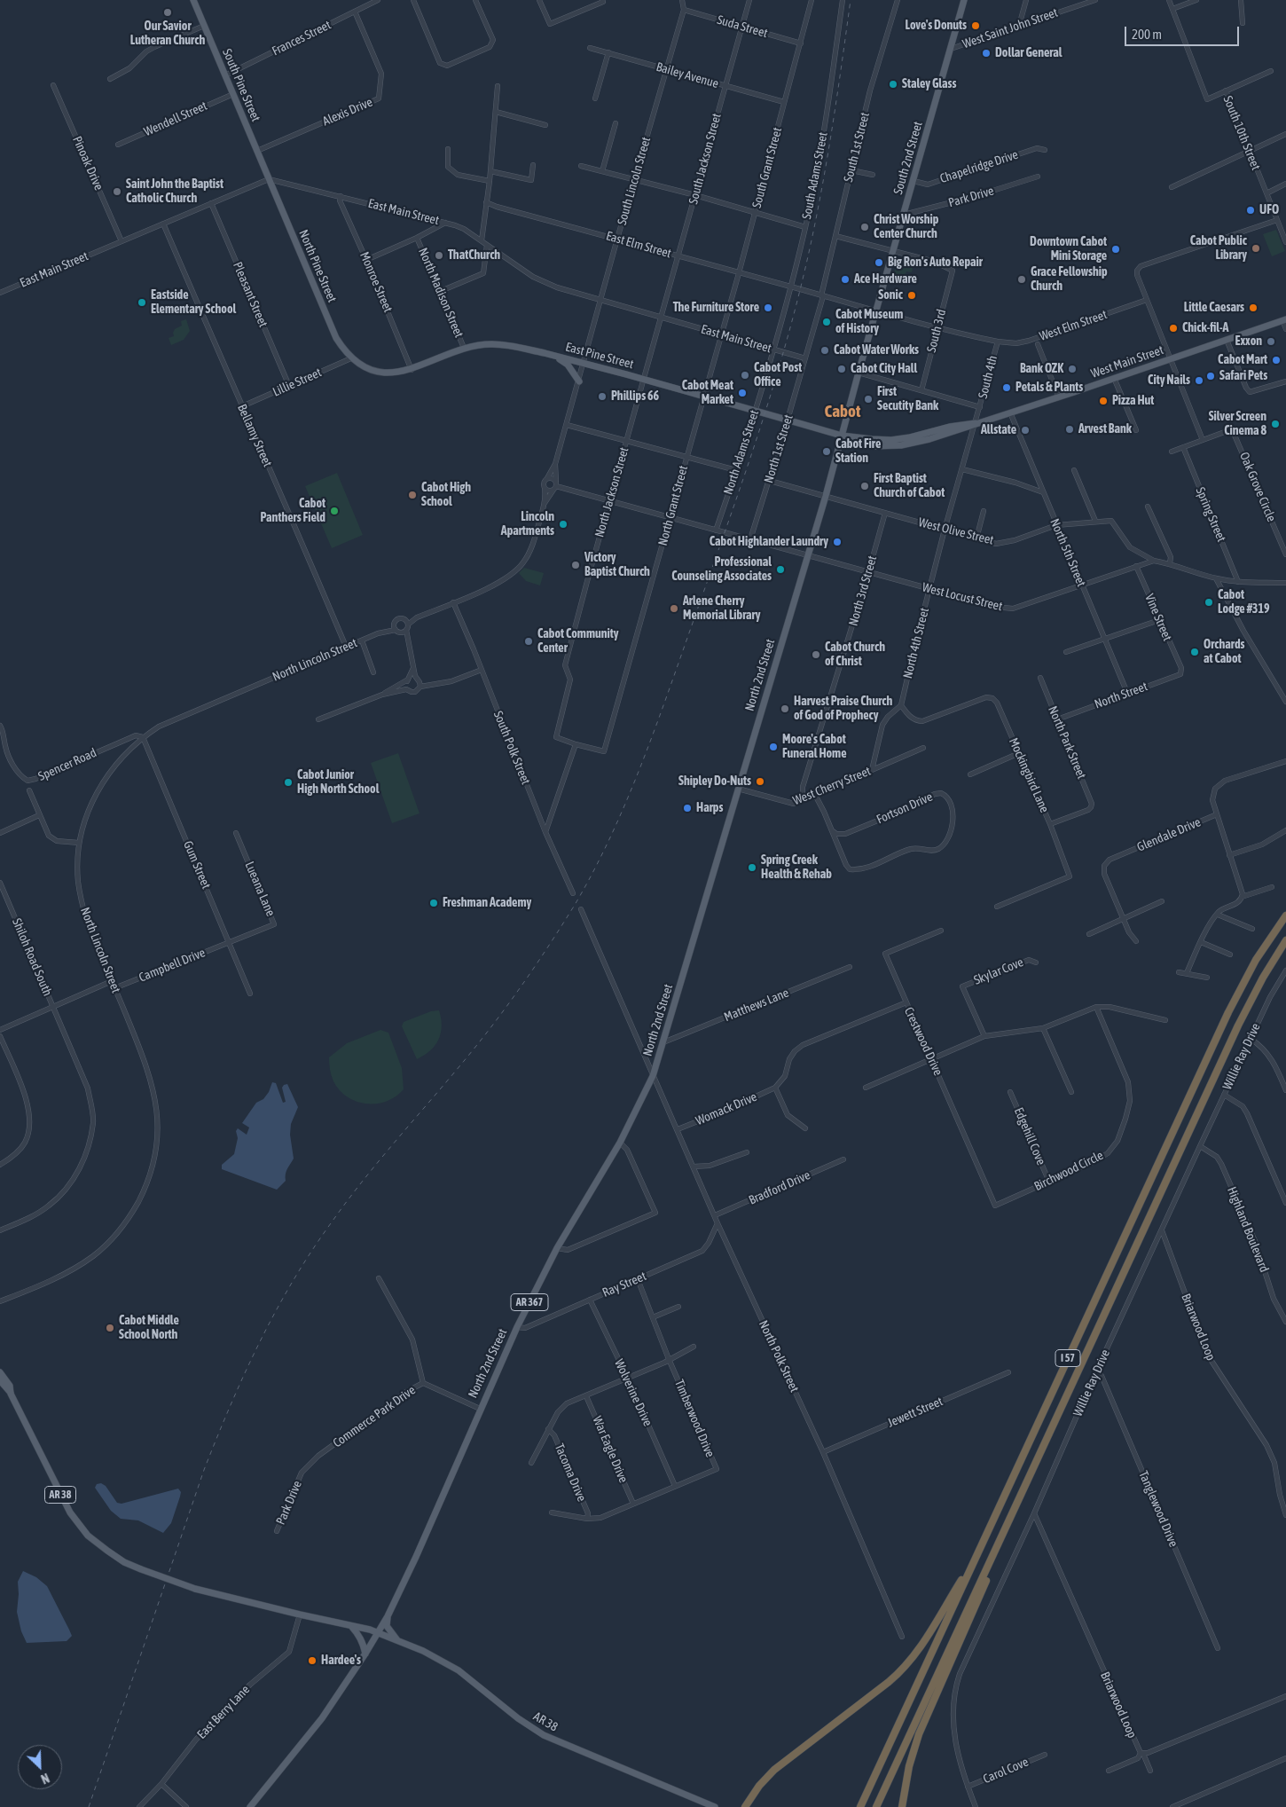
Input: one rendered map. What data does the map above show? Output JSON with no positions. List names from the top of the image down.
{
  "streets": {
    "highway": ["I 57"],
    "main road": [
      "South Pine Street",
      "South 2nd Street",
      "North Pine Street",
      "East Pine Street",
      "West Main Street",
      "North 2nd Street",
      "AR 367",
      "AR 38"
    ],
    "street": [
      "Suda Street",
      "West Saint John Street",
      "Frances Street",
      "Bailey Avenue",
      "Alexis Drive",
      "Wendell Street",
      "South 10th Street",
      "South 1st Street",
      "South Jackson Street",
      "Pinoak Drive",
      "Chapelridge Drive",
      "South Grant Street",
      "South Adams Street",
      "South Lincoln Street",
      "Park Drive",
      "East Main Street",
      "East Elm Street",
      "Monroe Street",
      "North Madison Street",
      "Pleasant Street",
      "West Elm Street",
      "South 3rd",
      "South 4th",
      "Lillie Street",
      "Bellamy Street",
      "North 1st Street",
      "North Adams Street",
      "Oak Grove Circle",
      "North Jackson Street",
      "North Grant Street",
      "Spring Street",
      "West Olive Street",
      "North 5th Street",
      "North 3rd Street",
      "West Locust Street",
      "Vine Street",
      "North 4th Street",
      "North Lincoln Street",
      "North Street",
      "North Park Street",
      "South Polk Street",
      "Spencer Road",
      "Mockingbird Lane",
      "West Cherry Street",
      "Fortson Drive",
      "Glendale Drive",
      "Gum Street",
      "Lueana Lane",
      "Shiloh Road South",
      "Campbell Drive",
      "Skylar Cove",
      "Matthews Lane",
      "Crestwood Drive",
      "Willie Ray Drive",
      "Womack Drive",
      "Edgehill Cove",
      "Birchwood Circle",
      "Bradford Drive",
      "Highland Boulevard",
      "Ray Street",
      "Briarwood Loop",
      "North Polk Street",
      "Wolverine Drive",
      "Jewett Street",
      "Commerce Park Drive",
      "Timberwood Drive",
      "War Eagle Drive",
      "Tacoma Drive",
      "Tanglewood Drive",
      "East Berry Lane",
      "Carol Cove"
    ]
  },
  "crossings": [
    ["Suda Street", "South Jackson Street"],
    ["Suda Street", "South Grant Street"],
    ["Suda Street", "South Lincoln Street"],
    ["West Saint John Street", "South 2nd Street"],
    ["Frances Street", "South Pine Street"],
    ["Frances Street", "Alexis Drive"],
    ["Bailey Avenue", "South Jackson Street"],
    ["Bailey Avenue", "South Grant Street"],
    ["Bailey Avenue", "South Lincoln Street"],
    ["South Pine Street", "Alexis Drive"],
    ["South Pine Street", "Wendell Street"],
    ["South Pine Street", "East Main Street"],
    ["South Pine Street", "North Pine Street"],
    ["South 1st Street", "East Main Street"],
    ["South 1st Street", "West Elm Street"],
    ["South 1st Street", "North 1st Street"],
    ["South 2nd Street", "Chapelridge Drive"],
    ["South 2nd Street", "Park Drive"],
    ["South 2nd Street", "West Elm Street"],
    ["South 2nd Street", "South 3rd"],
    ["South 2nd Street", "North 2nd Street"],
    ["South Jackson Street", "East Main Street"],
    ["South Jackson Street", "East Elm Street"],
    ["South Jackson Street", "North Jackson Street"],
    ["Pinoak Drive", "East Main Street"],
    ["South Grant Street", "East Main Street"],
    ["South Grant Street", "East Elm Street"],
    ["South Grant Street", "North Grant Street"],
    ["South Adams Street", "East Main Street"],
    ["South Adams Street", "East Elm Street"],
    ["South Adams Street", "West Elm Street"],
    ["South Adams Street", "North Adams Street"],
    ["South Lincoln Street", "East Main Street"],
    ["South Lincoln Street", "East Elm Street"],
    ["South Lincoln Street", "East Pine Street"],
    ["Park Drive", "Commerce Park Drive"],
    ["East Main Street", "North Pine Street"],
    ["East Main Street", "Monroe Street"],
    ["East Main Street", "Pleasant Street"],
    ["East Main Street", "Bellamy Street"],
    ["East Main Street", "North 1st Street"],
    ["East Main Street", "North Adams Street"],
    ["East Main Street", "North Jackson Street"],
    ["East Main Street", "North Grant Street"],
    ["East Elm Street", "West Elm Street"],
    ["North Pine Street", "East Pine Street"],
    ["North Pine Street", "Lillie Street"],
    ["Monroe Street", "East Pine Street"],
    ["North Madison Street", "East Pine Street"],
    ["Pleasant Street", "Lillie Street"],
    ["West Elm Street", "South 3rd"],
    ["West Elm Street", "South 4th"],
    ["East Pine Street", "West Main Street"],
    ["East Pine Street", "Lillie Street"],
    ["East Pine Street", "North 1st Street"],
    ["East Pine Street", "North Adams Street"],
    ["East Pine Street", "North Jackson Street"],
    ["East Pine Street", "North Grant Street"],
    ["East Pine Street", "North 2nd Street"],
    ["West Main Street", "North 5th Street"],
    ["West Main Street", "North 4th Street"],
    ["West Main Street", "North 2nd Street"],
    ["South 4th", "North 4th Street"],
    ["Lillie Street", "Bellamy Street"],
    ["Bellamy Street", "North Lincoln Street"],
    ["North 1st Street", "West Olive Street"],
    ["North 1st Street", "West Locust Street"],
    ["North Adams Street", "West Locust Street"],
    ["Oak Grove Circle", "Spring Street"],
    ["North Jackson Street", "North Grant Street"],
    ["North Jackson Street", "West Locust Street"],
    ["North Grant Street", "West Locust Street"],
    ["Spring Street", "West Locust Street"],
    ["West Olive Street", "North 5th Street"],
    ["West Olive Street", "North 3rd Street"],
    ["West Olive Street", "West Locust Street"],
    ["West Olive Street", "North 4th Street"],
    ["West Olive Street", "North 2nd Street"],
    ["North 5th Street", "West Locust Street"],
    ["North 5th Street", "North Street"],
    ["North 3rd Street", "West Locust Street"],
    ["North 3rd Street", "West Cherry Street"],
    ["West Locust Street", "Vine Street"],
    ["West Locust Street", "North 4th Street"],
    ["West Locust Street", "North 2nd Street"],
    ["Vine Street", "North Street"],
    ["North 4th Street", "Mockingbird Lane"],
    ["North Lincoln Street", "Spencer Road"],
    ["North Lincoln Street", "Gum Street"],
    ["North Lincoln Street", "Campbell Drive"],
    ["North 2nd Street", "West Cherry Street"],
    ["North 2nd Street", "Matthews Lane"],
    ["North 2nd Street", "Ray Street"],
    ["North 2nd Street", "AR 367"],
    ["North 2nd Street", "North Polk Street"],
    ["North 2nd Street", "Commerce Park Drive"],
    ["North 2nd Street", "AR 38"],
    ["North Street", "North Park Street"],
    ["North Park Street", "Mockingbird Lane"],
    ["Spencer Road", "Gum Street"],
    ["West Cherry Street", "Fortson Drive"],
    ["Gum Street", "Lueana Lane"],
    ["Gum Street", "Campbell Drive"],
    ["Lueana Lane", "Campbell Drive"],
    ["Crestwood Drive", "Womack Drive"],
    ["Crestwood Drive", "Birchwood Circle"],
    ["Willie Ray Drive", "Highland Boulevard"],
    ["Willie Ray Drive", "Briarwood Loop"],
    ["Willie Ray Drive", "Tanglewood Drive"],
    ["Willie Ray Drive", "Carol Cove"],
    ["Womack Drive", "North Polk Street"],
    ["Edgehill Cove", "Birchwood Circle"],
    ["Bradford Drive", "North Polk Street"],
    ["Ray Street", "North Polk Street"],
    ["Ray Street", "Wolverine Drive"],
    ["Ray Street", "Timberwood Drive"],
    ["AR 367", "AR 38"],
    ["North Polk Street", "Jewett Street"],
    ["Wolverine Drive", "Timberwood Drive"],
    ["Timberwood Drive", "War Eagle Drive"],
    ["Timberwood Drive", "Tacoma Drive"],
    ["AR 38", "East Berry Lane"]
  ],
  "districts": ["Cabot"],
  "places": [
    "Our Savior Lutheran Church",
    "Love's Donuts",
    "Dollar General",
    "Staley Glass",
    "Saint John the Baptist Catholic Church",
    "UFO",
    "Christ Worship Center Church",
    "Cabot Public Library",
    "Downtown Cabot Mini Storage",
    "ThatChurch",
    "Big Ron's Auto Repair",
    "Ace Hardware",
    "Grace Fellowship Church",
    "Sonic",
    "Eastside Elementary School",
    "The Furniture Store",
    "Little Caesars",
    "Cabot Museum of History",
    "Chick-fil-A",
    "Exxon",
    "Cabot Water Works",
    "Cabot Mart",
    "Cabot City Hall",
    "Bank OZK",
    "Cabot Post Office",
    "Safari Pets",
    "City Nails",
    "Petals & Plants",
    "Cabot Meat Market",
    "Phillips 66",
    "First Secutity Bank",
    "Pizza Hut",
    "Silver Screen Cinema 8",
    "Arvest Bank",
    "Allstate",
    "Cabot Fire Station",
    "First Baptist Church of Cabot",
    "Cabot High School",
    "Cabot Panthers Field",
    "Lincoln Apartments",
    "Cabot Highlander Laundry",
    "Victory Baptist Church",
    "Professional Counseling Associates",
    "Cabot Lodge #319",
    "Arlene Cherry Memorial Library",
    "Cabot Community Center",
    "Orchards at Cabot",
    "Cabot Church of Christ",
    "Harvest Praise Church of God of Prophecy",
    "Moore's Cabot Funeral Home",
    "Shipley Do-Nuts",
    "Cabot Junior High North School",
    "Harps",
    "Spring Creek Health & Rehab",
    "Freshman Academy",
    "Cabot Middle School North",
    "Hardee's"
  ],
  "scale_bar": "200 m",
  "north": "bottom right"
}
